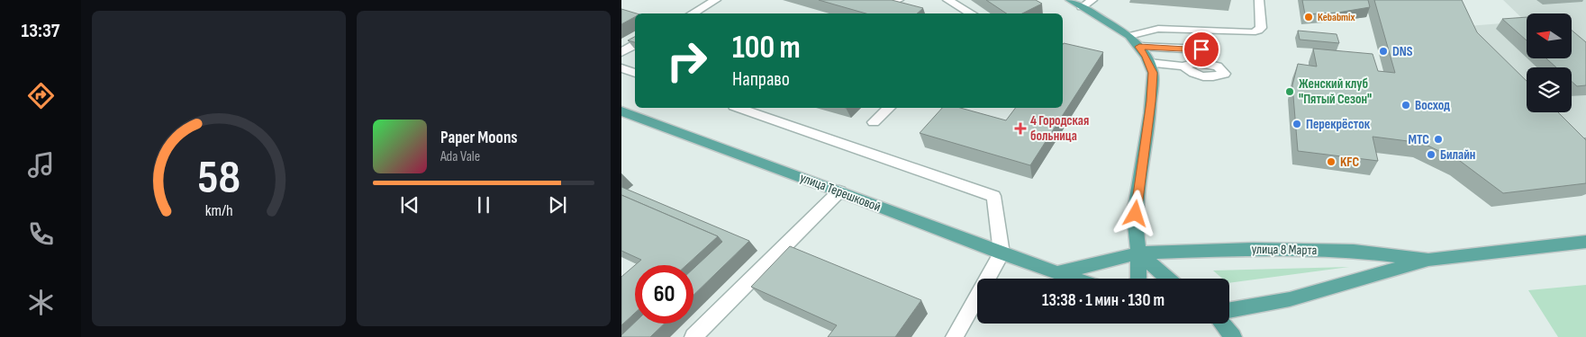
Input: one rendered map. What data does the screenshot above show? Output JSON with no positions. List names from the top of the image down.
{
  "streets": {
    "main road": ["улица Терешковой", "улица 8 Марта"]
  },
  "places": {
    "other": [
      "Kebabmix",
      "DNS",
      "Женский клуб \"Пятый Сезон\"",
      "Восход",
      "Перекрёсток",
      "МТС",
      "Билайн",
      "KFC"
    ],
    "health": ["4 Городская больница"]
  },
  "north": "left",
  "page": {
    "tabs": "13:37",
    "turn": ["100 m", "Направо"],
    "song": ["Paper Moons", "Ada Vale"],
    "limit": "60",
    "trip": "13:38 · 1 мин · 130 m",
    "gauge": ["58", "km/h"]
  }
}
